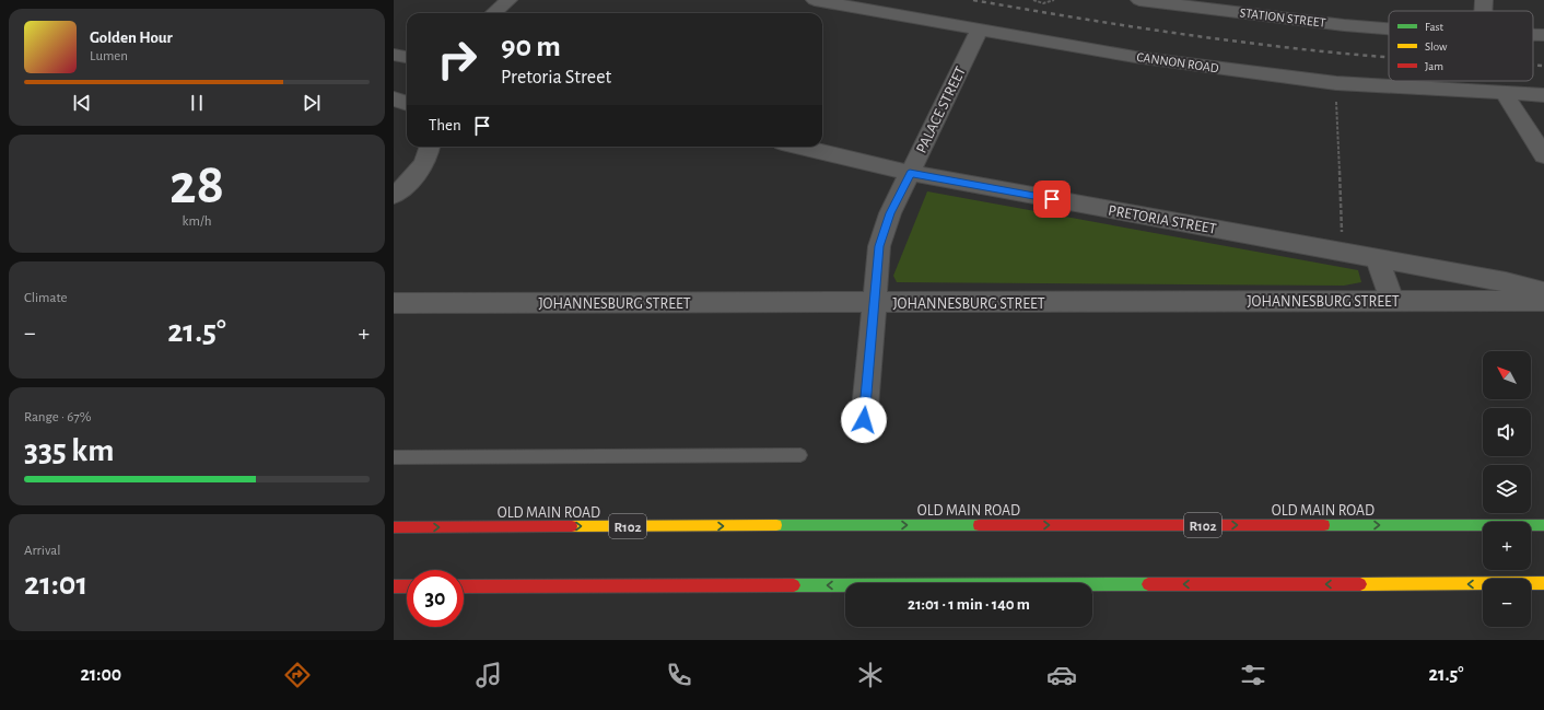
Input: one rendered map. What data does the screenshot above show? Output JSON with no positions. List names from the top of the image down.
{
  "streets": {
    "main road": ["OLD MAIN ROAD", "R102"],
    "street": [
      "STATION STREET",
      "CANNON ROAD",
      "PALACE STREET",
      "PRETORIA STREET",
      "JOHANNESBURG STREET"
    ]
  },
  "crossings": [
    ["CANNON ROAD", "PALACE STREET"],
    ["PALACE STREET", "PRETORIA STREET"],
    ["PALACE STREET", "JOHANNESBURG STREET"]
  ],
  "legend": ["Fast", "Slow", "Jam"],
  "north": "top left",
  "page": {
    "turn": ["90 m", "Pretoria Street"],
    "song": ["Golden Hour", "Lumen"],
    "then": "Then",
    "tile": [
      ["28", "km/h"],
      "Climate",
      ["Range · 67%", "335 km"],
      ["Arrival", "21:01"]
    ],
    "heat": ["−", "21.5°", "+"],
    "map_buttons": ["+", "−"],
    "limit": "30",
    "trip": "21:01 · 1 min · 140 m",
    "tabs": ["21:00", "21.5°"]
  }
}
